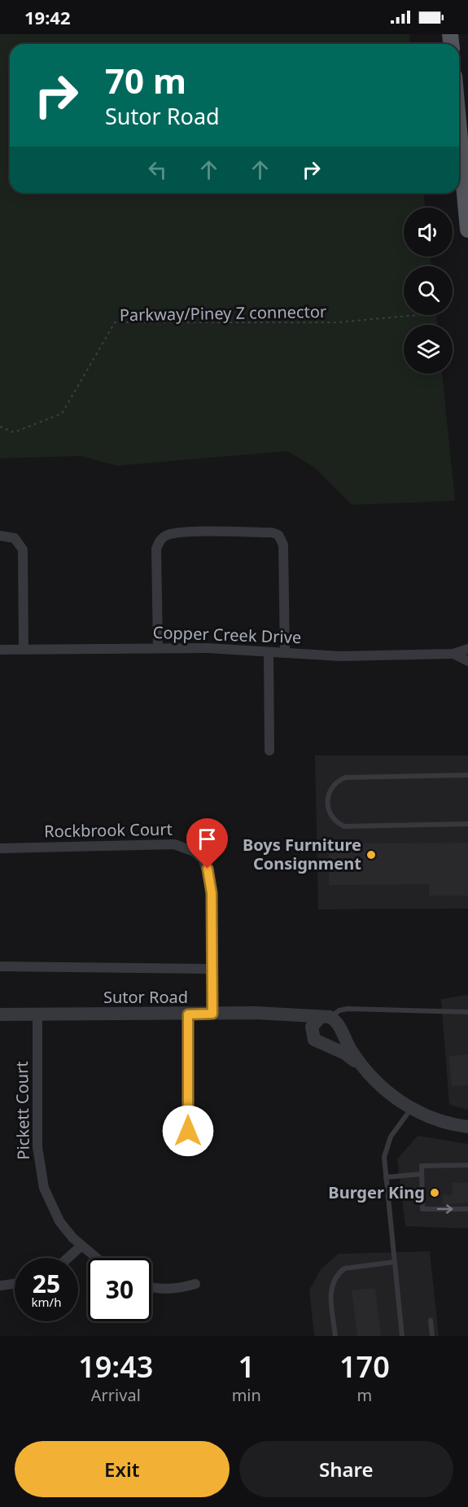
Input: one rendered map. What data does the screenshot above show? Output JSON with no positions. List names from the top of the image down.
{
  "streets": {
    "street": [
      "Copper Creek Drive",
      "Rockbrook Court",
      "Sutor Road",
      "Pickett Court"
    ],
    "path": ["Parkway/Piney Z connector"]
  },
  "crossings": [
    ["Rockbrook Court", "Sutor Road"],
    ["Sutor Road", "Pickett Court"]
  ],
  "places": ["Boys Furniture Consignment", "Burger King"],
  "page": {
    "status": "19:42",
    "turn": ["70 m", "Sutor Road"],
    "speed": "25 km/h",
    "limit": "30",
    "eta": [
      "19:43",
      "Arrival",
      "1",
      "min",
      "170",
      "m"
    ],
    "buttons": ["Exit", "Share"]
  }
}
